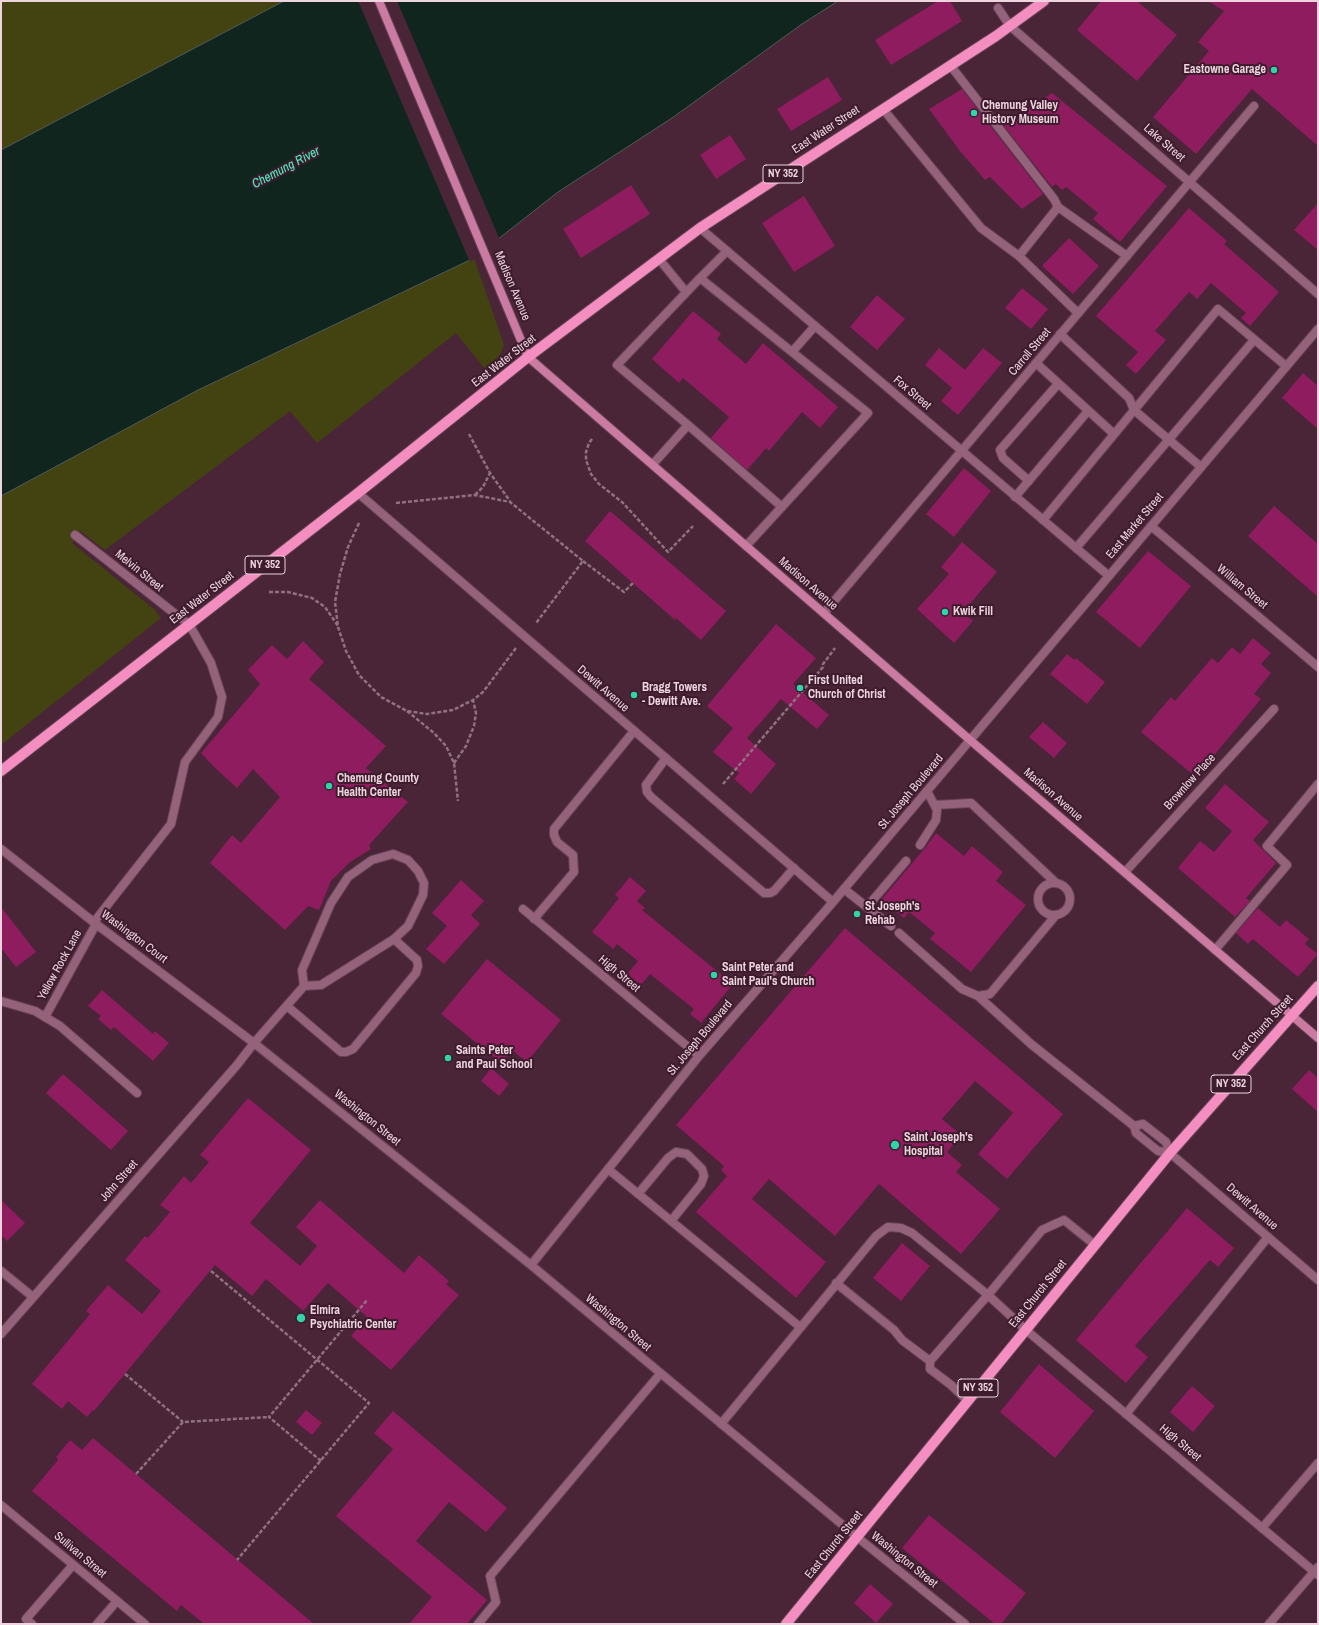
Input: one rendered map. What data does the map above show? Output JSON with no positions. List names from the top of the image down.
{
  "streets": {
    "main road": [
      "East Water Street",
      "NY 352",
      "Madison Avenue",
      "East Church Street"
    ],
    "street": [
      "Lake Street",
      "Carroll Street",
      "Fox Street",
      "East Market Street",
      "Melvin Street",
      "William Street",
      "Dewitt Avenue",
      "Brownlow Place",
      "St. Joseph Boulevard",
      "Washington Court",
      "Yellow Rock Lane",
      "High Street",
      "Washington Street",
      "John Street",
      "Sullivan Street"
    ]
  },
  "crossings": [
    ["East Water Street", "Lake Street"],
    ["East Water Street", "Madison Avenue"],
    ["East Water Street", "Fox Street"],
    ["East Water Street", "Melvin Street"],
    ["East Water Street", "Dewitt Avenue"],
    ["East Water Street", "Yellow Rock Lane"],
    ["Lake Street", "Carroll Street"],
    ["Madison Avenue", "Carroll Street"],
    ["Madison Avenue", "East Market Street"],
    ["Madison Avenue", "Brownlow Place"],
    ["Madison Avenue", "St. Joseph Boulevard"],
    ["Madison Avenue", "East Church Street"],
    ["Carroll Street", "Fox Street"],
    ["Fox Street", "East Market Street"],
    ["East Market Street", "William Street"],
    ["East Market Street", "St. Joseph Boulevard"],
    ["Melvin Street", "Yellow Rock Lane"],
    ["Dewitt Avenue", "St. Joseph Boulevard"],
    ["Dewitt Avenue", "East Church Street"],
    ["St. Joseph Boulevard", "High Street"],
    ["St. Joseph Boulevard", "Washington Street"],
    ["Washington Court", "Yellow Rock Lane"],
    ["Washington Court", "Washington Street"],
    ["Washington Court", "John Street"],
    ["High Street", "East Church Street"],
    ["East Church Street", "Washington Street"],
    ["Washington Street", "John Street"]
  ],
  "water": ["Chemung River"],
  "places": [
    "Eastowne Garage",
    "Chemung Valley History Museum",
    "Kwik Fill",
    "First United Church of Christ",
    "Bragg Towers - Dewitt Ave.",
    "Chemung County Health Center",
    "St Joseph's Rehab",
    "Saint Peter and Saint Paul's Church",
    "Saints Peter and Paul School",
    "Saint Joseph's Hospital",
    "Elmira Psychiatric Center"
  ]
}
